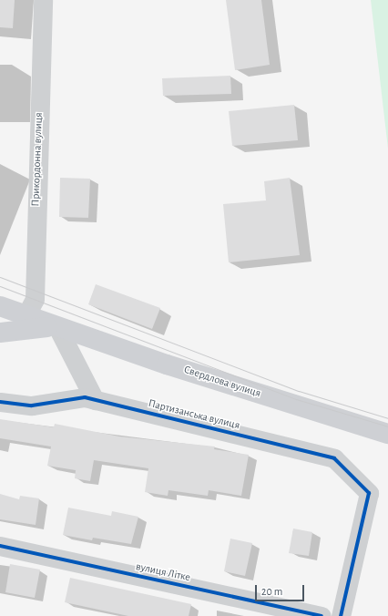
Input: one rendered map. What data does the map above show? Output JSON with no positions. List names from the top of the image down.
{
  "streets": {
    "street": [
      "Прикордонна вулиця",
      "Свердлова вулиця",
      "Партизанська вулиця",
      "вулиця Літке"
    ]
  },
  "crossings": [
    ["Прикордонна вулиця", "Свердлова вулиця"]
  ],
  "scale_bar": "20 m"
}
